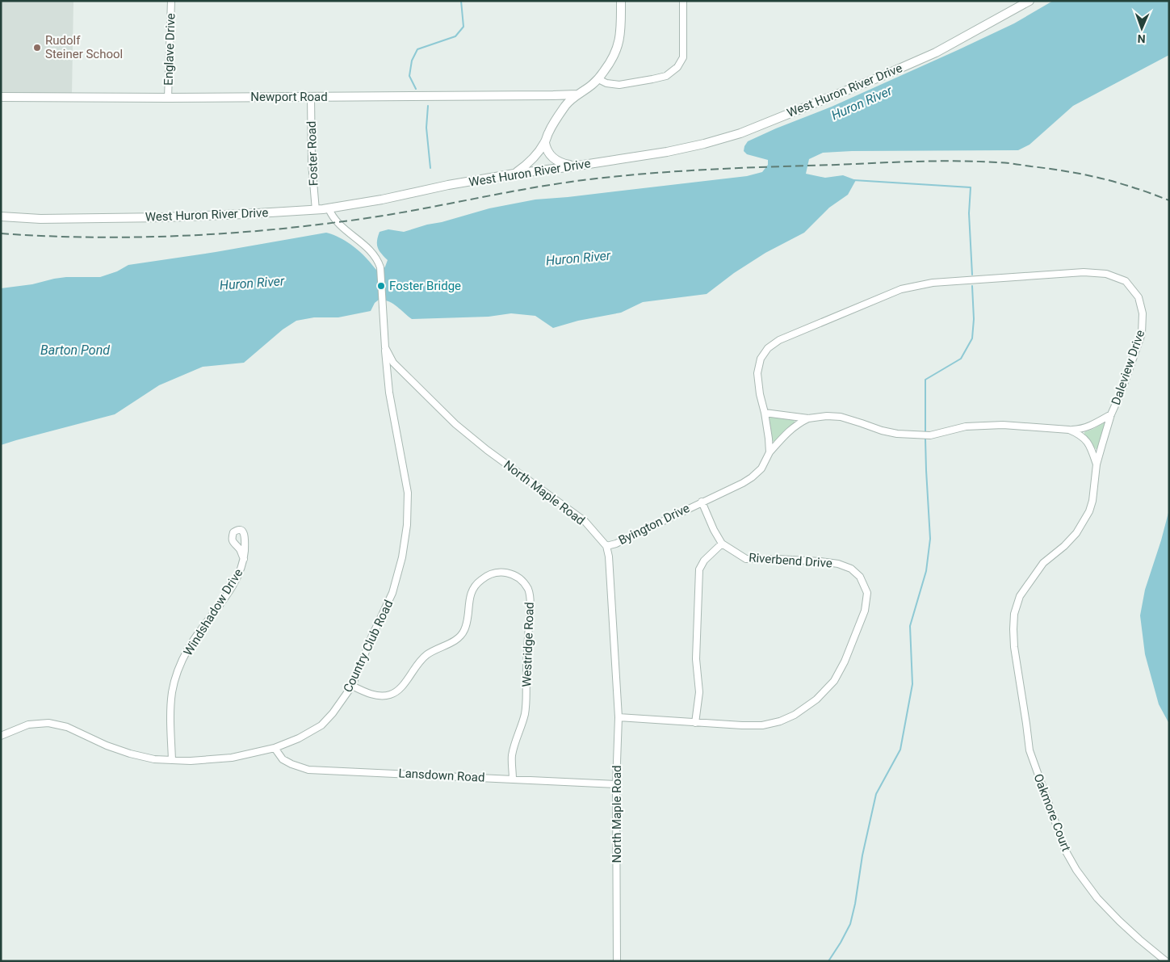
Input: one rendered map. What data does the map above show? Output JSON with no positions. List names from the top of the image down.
{
  "streets": {
    "street": [
      "Englave Drive",
      "West Huron River Drive",
      "Newport Road",
      "Foster Road",
      "Daleview Drive",
      "North Maple Road",
      "Byington Drive",
      "Riverbend Drive",
      "Windshadow Drive",
      "Westridge Road",
      "Country Club Road",
      "Lansdown Road",
      "Oakmore Court"
    ]
  },
  "crossings": [
    ["Englave Drive", "Newport Road"],
    ["West Huron River Drive", "Foster Road"],
    ["West Huron River Drive", "North Maple Road"],
    ["Newport Road", "Foster Road"],
    ["Daleview Drive", "Byington Drive"],
    ["Daleview Drive", "Oakmore Court"],
    ["North Maple Road", "Byington Drive"],
    ["North Maple Road", "Riverbend Drive"],
    ["North Maple Road", "Country Club Road"],
    ["North Maple Road", "Lansdown Road"],
    ["Byington Drive", "Riverbend Drive"],
    ["Windshadow Drive", "Country Club Road"],
    ["Westridge Road", "Country Club Road"],
    ["Westridge Road", "Lansdown Road"],
    ["Country Club Road", "Lansdown Road"]
  ],
  "water": ["Huron River", "Barton Pond"],
  "places": ["Rudolf Steiner School", "Foster Bridge"],
  "north": "bottom"
}
